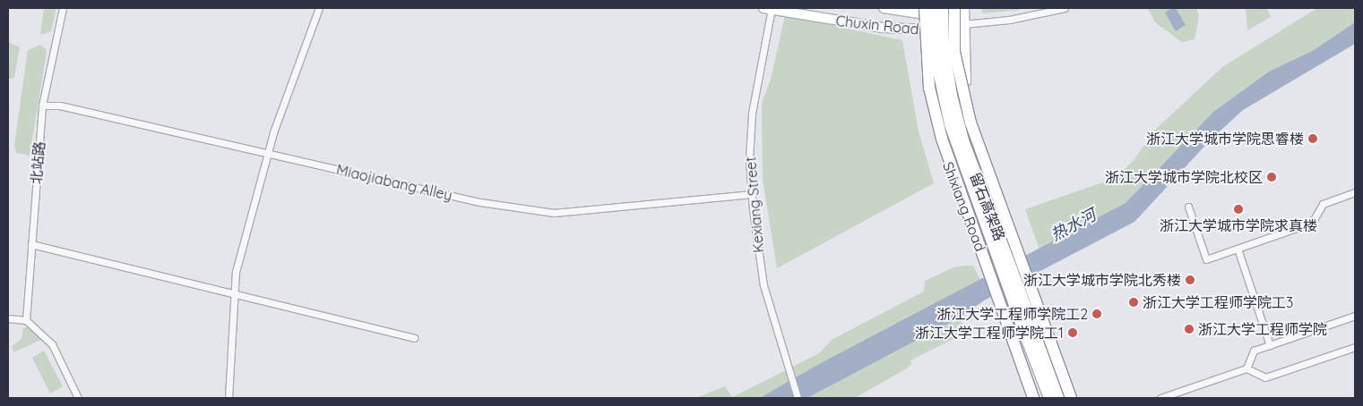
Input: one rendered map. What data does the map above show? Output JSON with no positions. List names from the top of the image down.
{
  "streets": {
    "highway": ["留石高架路"],
    "main road": ["Chuxin Road", "Shixiang Road"],
    "street": ["北站路", "Miaojiabang Alley", "Kexiang Street"]
  },
  "crossings": [
    ["Chuxin Road", "Kexiang Street"],
    ["Chuxin Road", "Shixiang Road"],
    ["Chuxin Road", "留石高架路"],
    ["北站路", "Miaojiabang Alley"],
    ["Miaojiabang Alley", "Kexiang Street"],
    ["Shixiang Road", "留石高架路"]
  ],
  "water": ["热水河"],
  "places": [
    "浙江大学城市学院思睿楼",
    "浙江大学城市学院北校区",
    "浙江大学城市学院求真楼",
    "浙江大学城市学院北秀楼",
    "浙江大学工程师学院工3",
    "浙江大学工程师学院工2",
    "浙江大学工程师学院",
    "浙江大学工程师学院工1"
  ]
}
